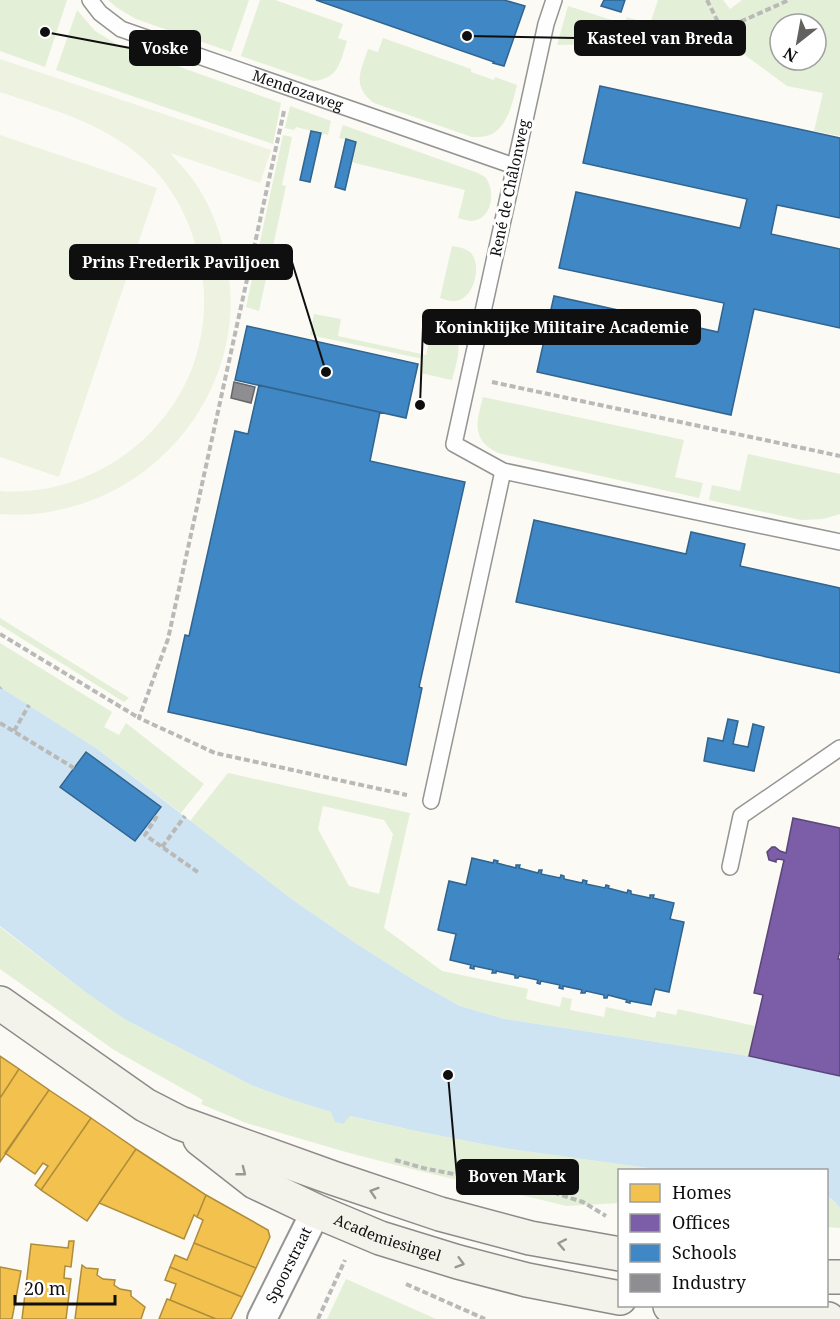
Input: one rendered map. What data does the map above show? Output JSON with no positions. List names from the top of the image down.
{
  "streets": {
    "street": ["Academiesingel", "Spoorstraat"],
    "lane": ["Mendozaweg", "René de Châlonweg"]
  },
  "crossings": [
    ["Mendozaweg", "René de Châlonweg"],
    ["Academiesingel", "Spoorstraat"]
  ],
  "places": [
    "Voske",
    "Kasteel van Breda",
    "Prins Frederik Paviljoen",
    "Koninklijke Militaire Academie",
    "Boven Mark"
  ],
  "legend": [
    "Homes",
    "Offices",
    "Schools",
    "Industry"
  ],
  "scale_bar": "20 m",
  "north": "bottom left"
}
